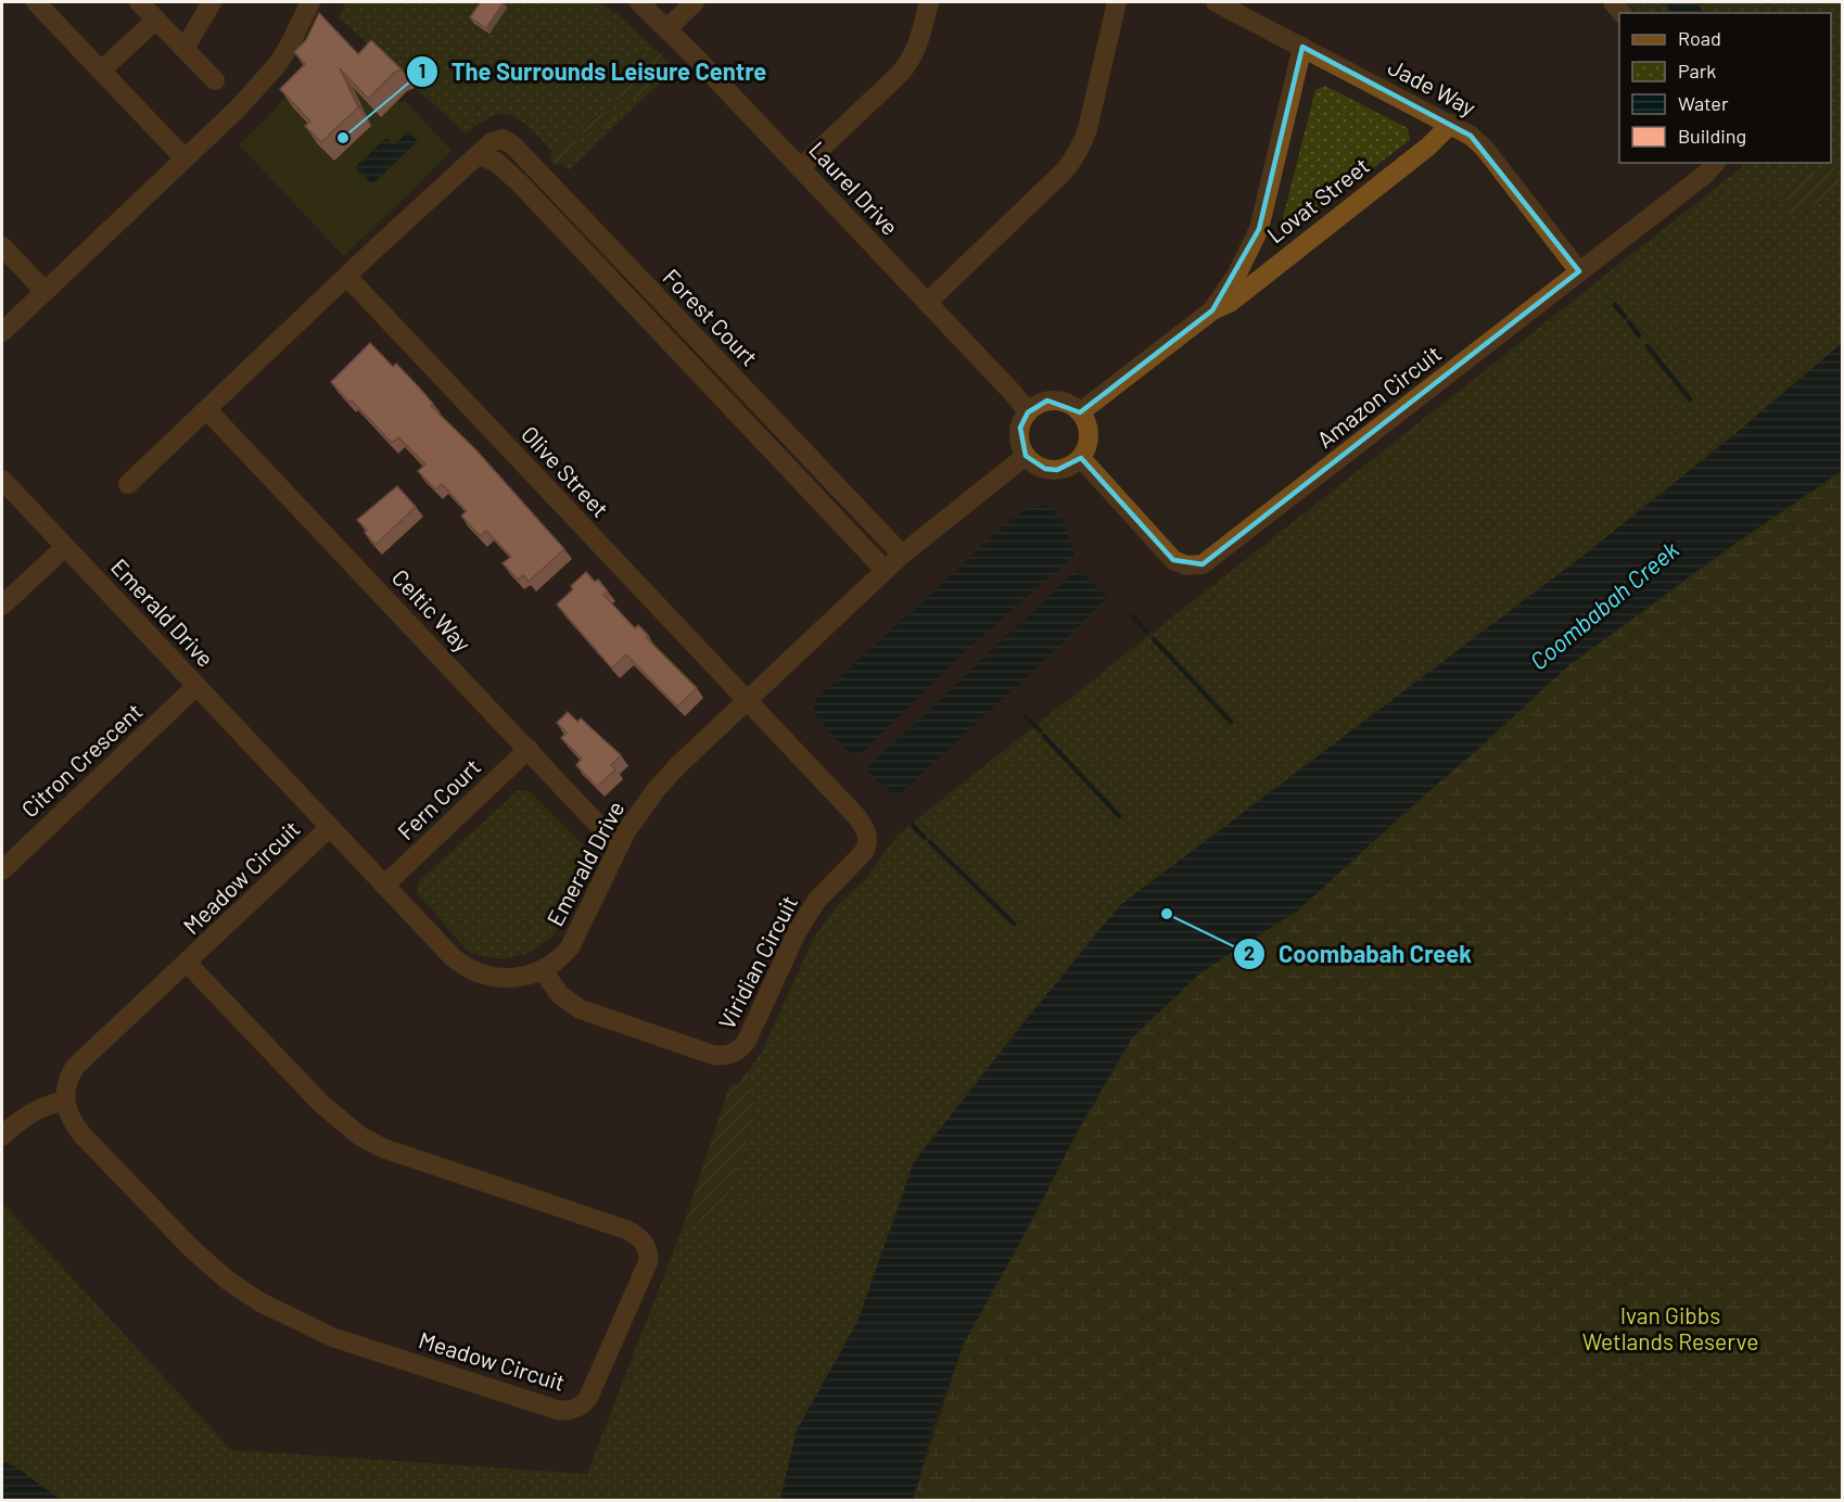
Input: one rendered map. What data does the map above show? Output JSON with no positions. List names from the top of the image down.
{
  "streets": {
    "street": [
      "Jade Way",
      "Laurel Drive",
      "Lovat Street",
      "Forest Court",
      "Amazon Circuit",
      "Olive Street",
      "Celtic Way",
      "Emerald Drive",
      "Citron Crescent",
      "Fern Court",
      "Meadow Circuit",
      "Viridian Circuit"
    ]
  },
  "crossings": [
    ["Jade Way", "Lovat Street"],
    ["Jade Way", "Amazon Circuit"],
    ["Laurel Drive", "Lovat Street"],
    ["Laurel Drive", "Amazon Circuit"],
    ["Laurel Drive", "Emerald Drive"],
    ["Lovat Street", "Amazon Circuit"],
    ["Lovat Street", "Emerald Drive"],
    ["Forest Court", "Olive Street"],
    ["Forest Court", "Celtic Way"],
    ["Forest Court", "Emerald Drive"],
    ["Amazon Circuit", "Emerald Drive"],
    ["Olive Street", "Emerald Drive"],
    ["Olive Street", "Viridian Circuit"],
    ["Celtic Way", "Emerald Drive"],
    ["Celtic Way", "Fern Court"],
    ["Emerald Drive", "Citron Crescent"],
    ["Emerald Drive", "Fern Court"],
    ["Emerald Drive", "Meadow Circuit"],
    ["Emerald Drive", "Viridian Circuit"]
  ],
  "water": ["Coombabah Creek"],
  "parks": ["Ivan Gibbs Wetlands Reserve"],
  "places": ["The Surrounds Leisure Centre", "Coombabah Creek"],
  "legend": [
    "Road",
    "Park",
    "Water",
    "Building"
  ]
}
